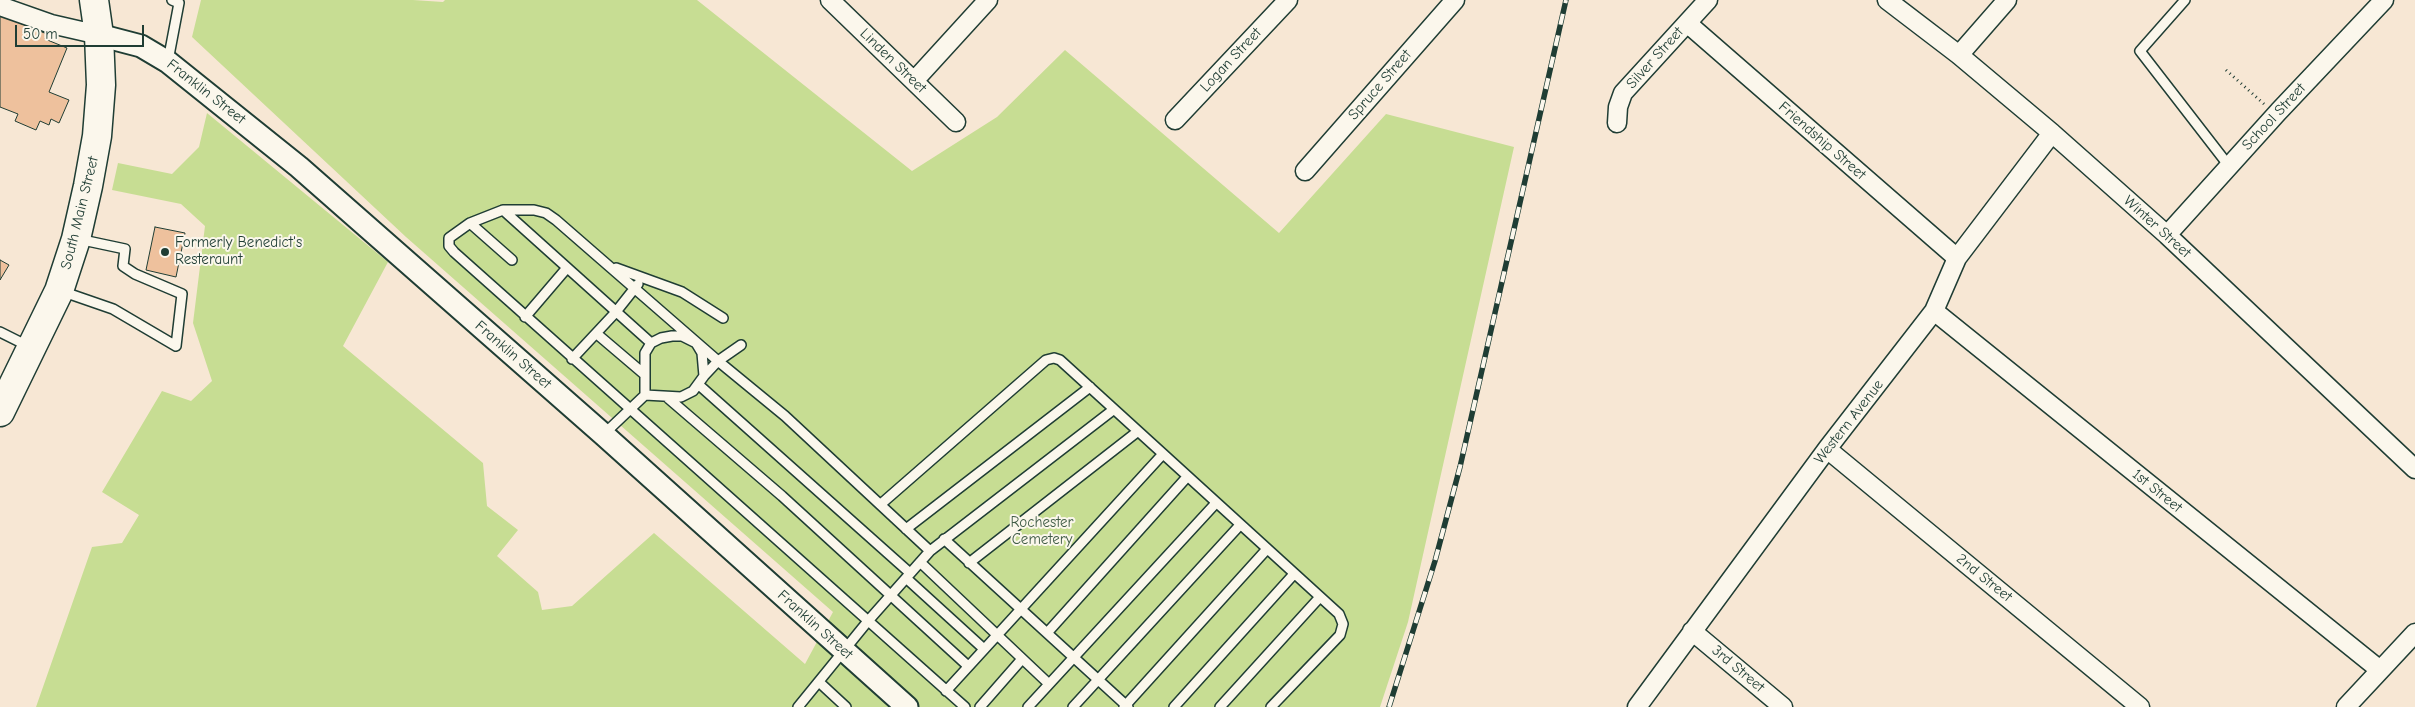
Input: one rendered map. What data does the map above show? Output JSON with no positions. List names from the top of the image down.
{
  "streets": {
    "main road": ["South Main Street"],
    "street": [
      "Silver Street",
      "Logan Street",
      "Linden Street",
      "Spruce Street",
      "Franklin Street",
      "School Street",
      "Friendship Street",
      "Winter Street",
      "Western Avenue",
      "1st Street",
      "2nd Street",
      "3rd Street"
    ]
  },
  "crossings": [
    ["Silver Street", "Friendship Street"],
    ["Franklin Street", "South Main Street"],
    ["School Street", "Winter Street"],
    ["Friendship Street", "Western Avenue"],
    ["Winter Street", "Western Avenue"],
    ["Western Avenue", "1st Street"],
    ["Western Avenue", "2nd Street"],
    ["Western Avenue", "3rd Street"]
  ],
  "parks": ["Rochester Cemetery"],
  "places": ["Formerly Benedict's Resteraunt"],
  "scale_bar": "50 m"
}
